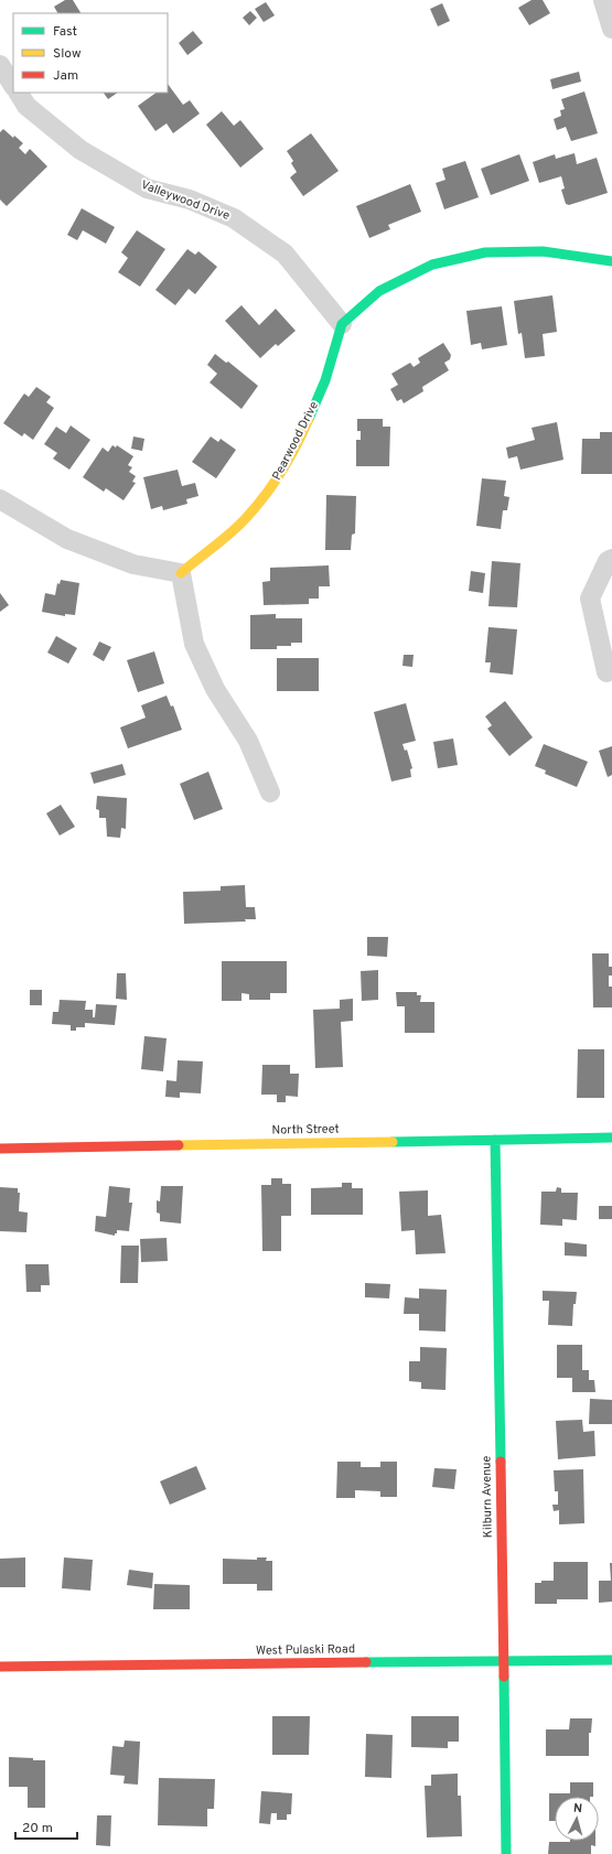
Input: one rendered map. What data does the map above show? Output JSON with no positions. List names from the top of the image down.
{
  "streets": {
    "street": [
      "Valleywood Drive",
      "Pearwood Drive",
      "North Street",
      "Kilburn Avenue",
      "West Pulaski Road"
    ]
  },
  "crossings": [
    ["Valleywood Drive", "Pearwood Drive"],
    ["North Street", "Kilburn Avenue"],
    ["Kilburn Avenue", "West Pulaski Road"]
  ],
  "legend": ["Fast", "Slow", "Jam"],
  "scale_bar": "20 m",
  "north": "top"
}
